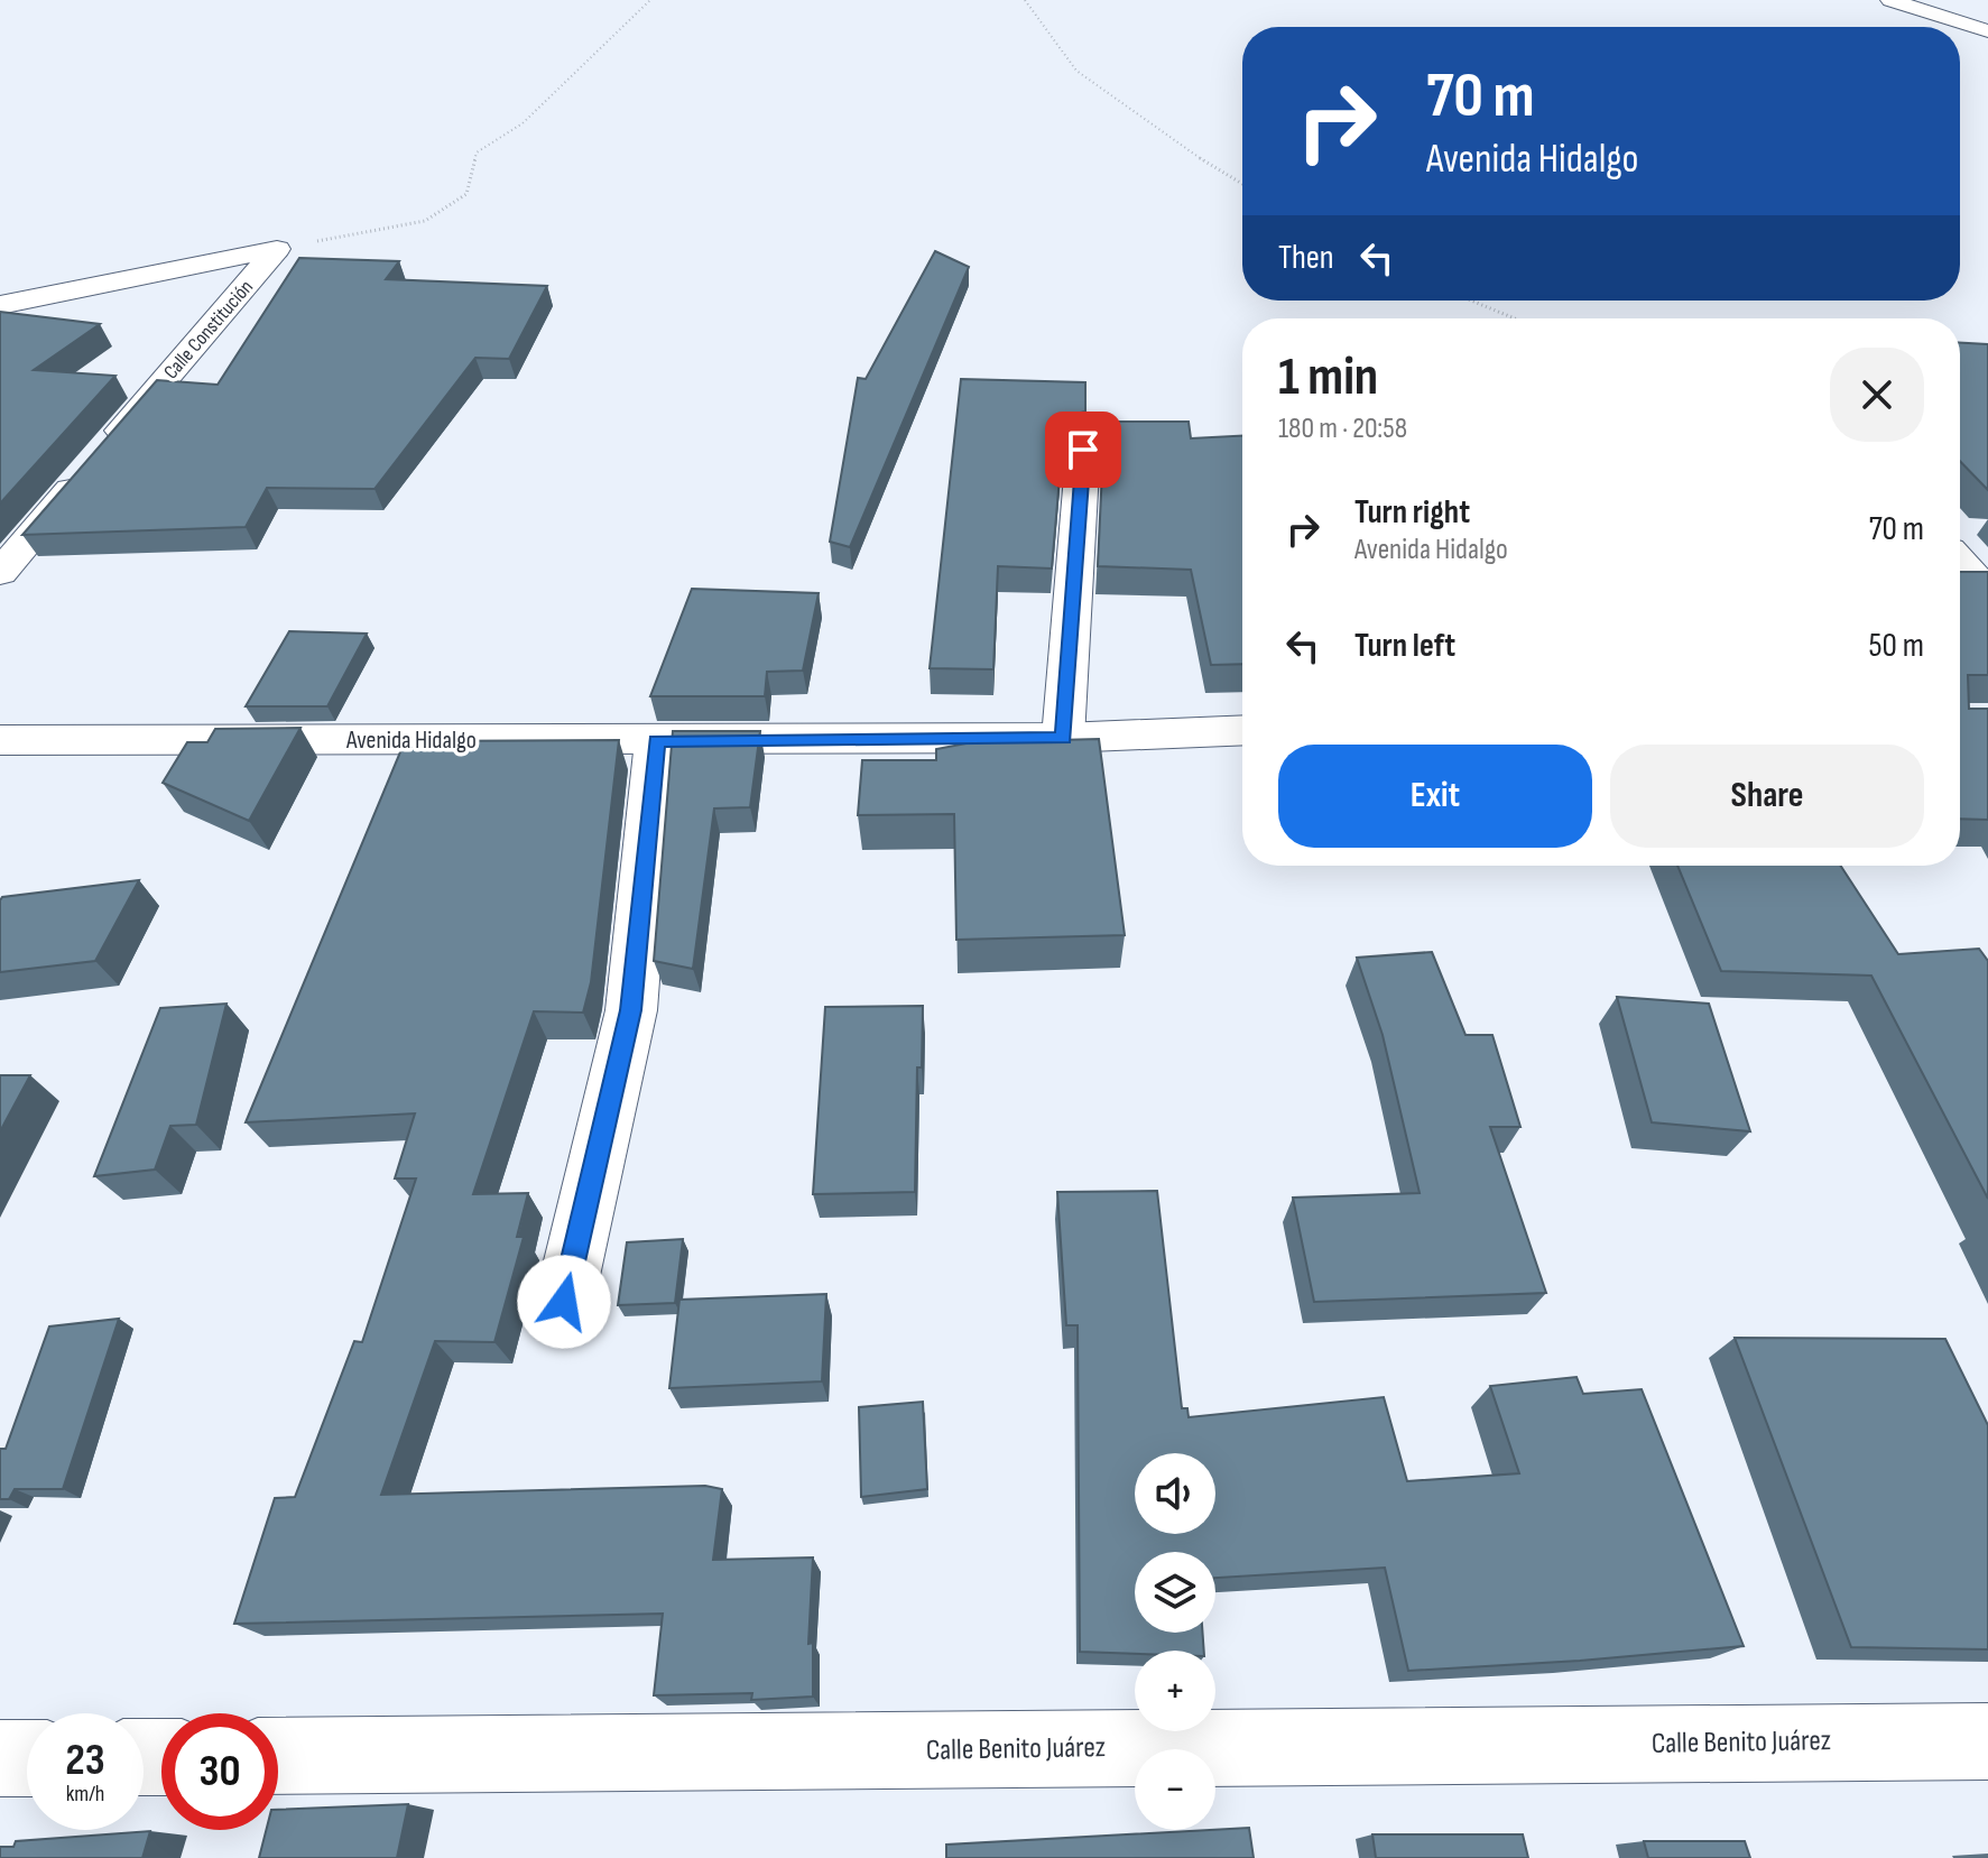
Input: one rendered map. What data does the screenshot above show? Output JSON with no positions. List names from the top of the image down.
{
  "streets": {
    "street": ["Calle Constitución", "Avenida Hidalgo", "Calle Benito Juárez"]
  },
  "page": {
    "turn": ["70 m", "Avenida Hidalgo"],
    "then": "Then",
    "heading": ["1 min", "180 m · 20:58"],
    "list": [
      {
        "name": "Turn right",
        "note": "Avenida Hidalgo",
        "value": "70 m"
      },
      {
        "name": "Turn left",
        "value": "50 m"
      }
    ],
    "buttons": ["Exit", "Share"],
    "map_buttons": ["+", "−"],
    "speed": "23 km/h",
    "limit": "30"
  }
}
